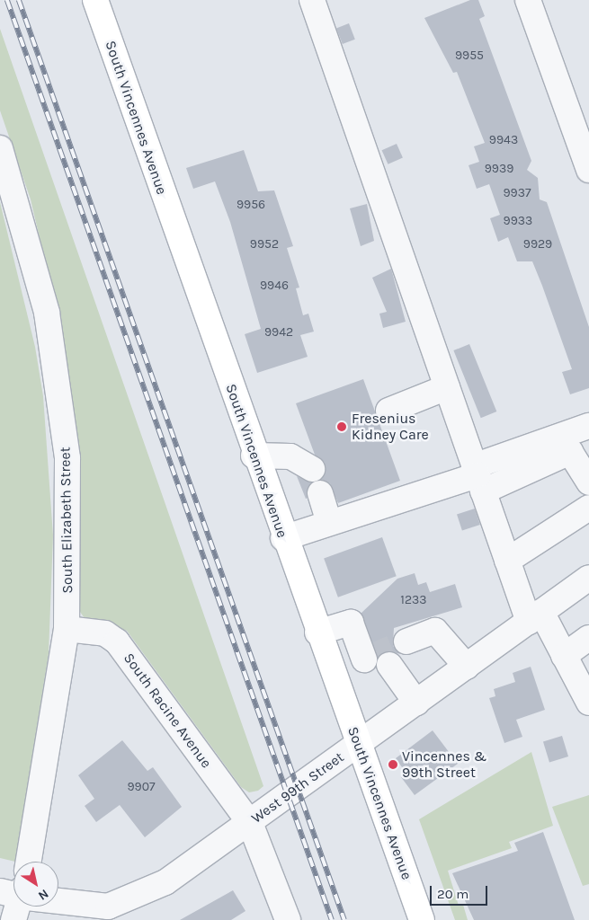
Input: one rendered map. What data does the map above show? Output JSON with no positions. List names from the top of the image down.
{
  "streets": {
    "main road": ["South Vincennes Avenue"],
    "street": ["South Elizabeth Street", "South Racine Avenue", "West 99th Street"]
  },
  "crossings": [
    ["South Vincennes Avenue", "West 99th Street"],
    ["South Elizabeth Street", "South Racine Avenue"],
    ["South Racine Avenue", "West 99th Street"]
  ],
  "places": ["Fresenius Kidney Care", "Vincennes & 99th Street"],
  "house_numbers": [
    "9955",
    "9943",
    "9939",
    "9937",
    "9956",
    "9933",
    "9952",
    "9929",
    "9946",
    "9942",
    "1233",
    "9907"
  ],
  "scale_bar": "20 m",
  "north": "bottom right"
}
